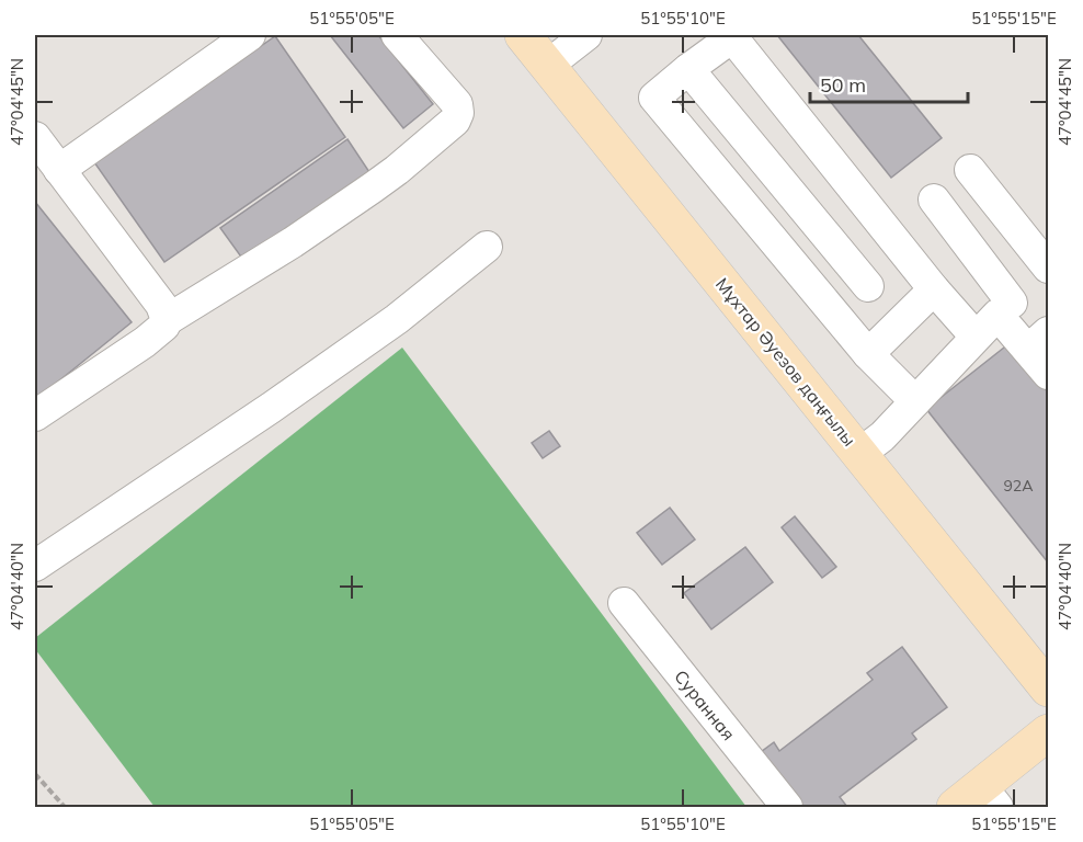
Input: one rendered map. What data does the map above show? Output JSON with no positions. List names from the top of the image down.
{
  "streets": {
    "main road": ["Мұхтар Әуезов даңғылы"],
    "street": ["Суранная"]
  },
  "house_numbers": ["92А"],
  "scale_bar": "50 m",
  "coordinates": [
    "51°55'05\"E",
    "51°55'10\"E",
    "51°55'15\"E",
    "47°04'45\"N",
    "47°04'40\"N"
  ]
}
